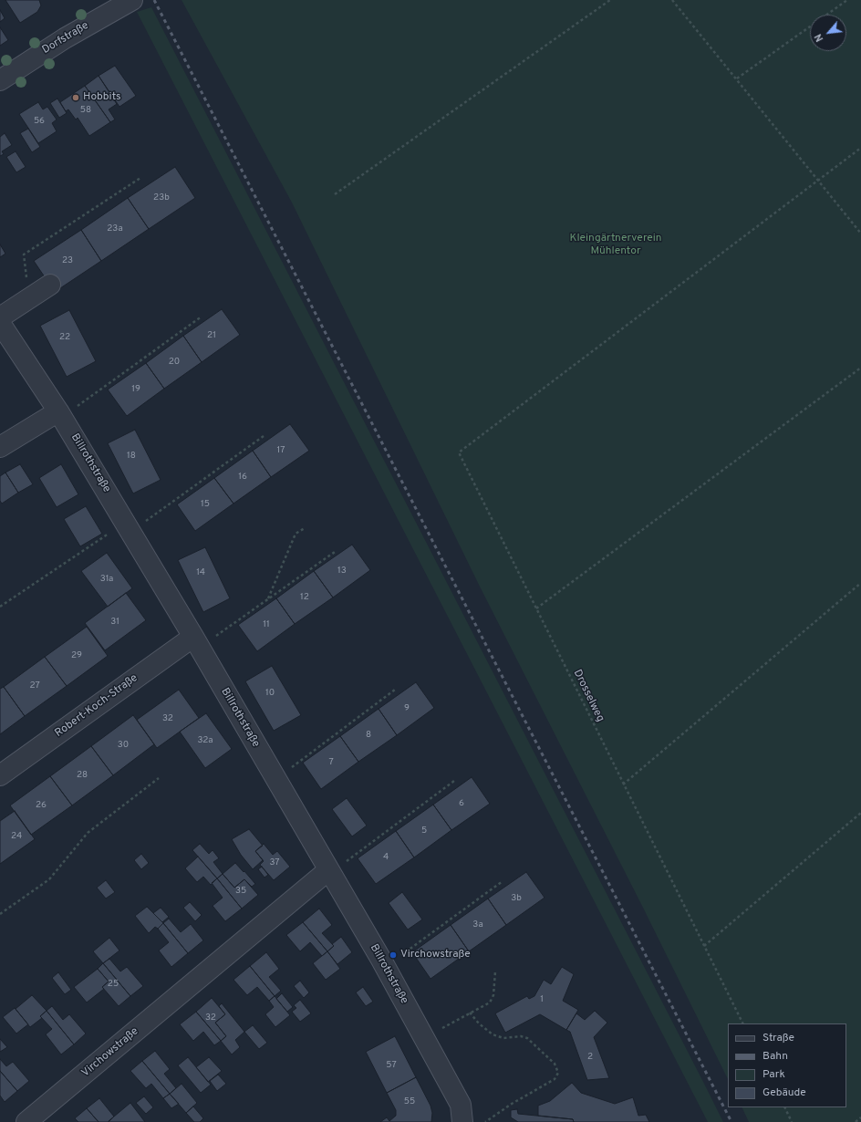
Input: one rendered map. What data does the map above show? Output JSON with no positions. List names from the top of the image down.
{
  "streets": {
    "street": [
      "Dorfstraße",
      "Billrothstraße",
      "Robert-Koch-Straße",
      "Virchowstraße"
    ],
    "path": ["Drosselweg"]
  },
  "crossings": [
    ["Billrothstraße", "Robert-Koch-Straße"],
    ["Billrothstraße", "Virchowstraße"]
  ],
  "parks": ["Kleingärtnerverein Mühlentor"],
  "places": ["Hobbits", "Virchowstraße"],
  "house_numbers": [
    "58",
    "56",
    "23b",
    "23a",
    "23",
    "21",
    "22",
    "20",
    "19",
    "17",
    "18",
    "16",
    "15",
    "13",
    "14",
    "31a",
    "12",
    "31",
    "11",
    "29",
    "27",
    "10",
    "9",
    "32",
    "8",
    "32a",
    "30",
    "7",
    "28",
    "6",
    "26",
    "5",
    "24",
    "4",
    "37",
    "35",
    "3b",
    "3a",
    "25",
    "1",
    "32",
    "2",
    "57",
    "55"
  ],
  "legend": [
    "Straße",
    "Bahn",
    "Park",
    "Gebäude"
  ],
  "north": "bottom left"
}
